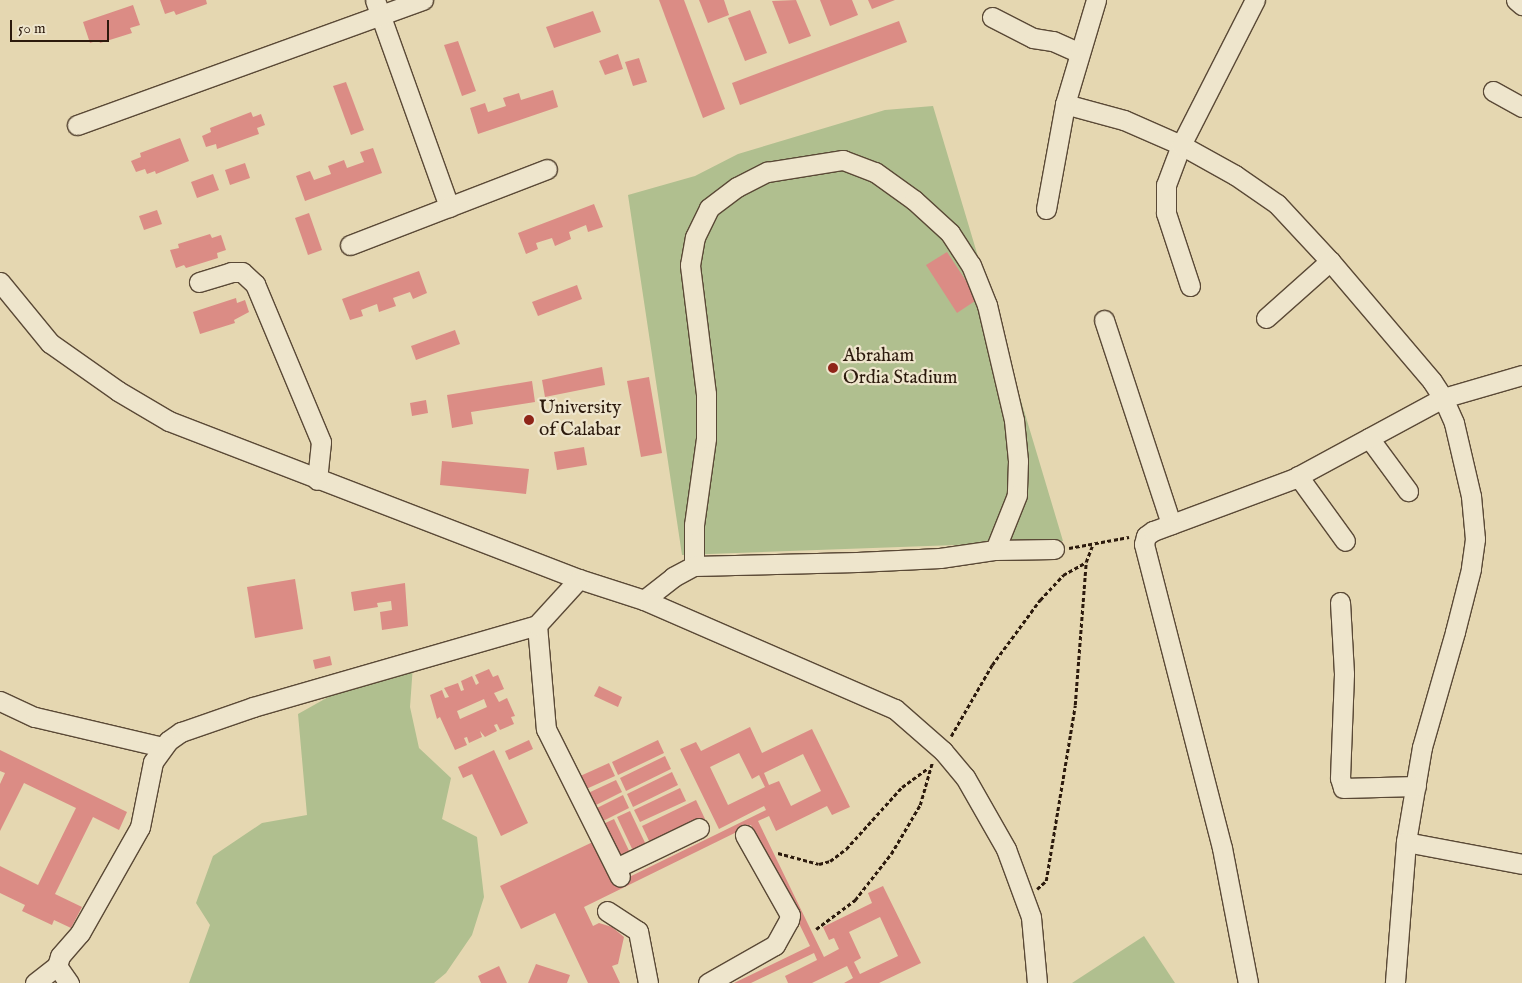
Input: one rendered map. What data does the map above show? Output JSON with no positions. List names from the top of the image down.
{
  "places": ["Abraham Ordia Stadium", "University of Calabar"],
  "scale_bar": "50 m"
}
